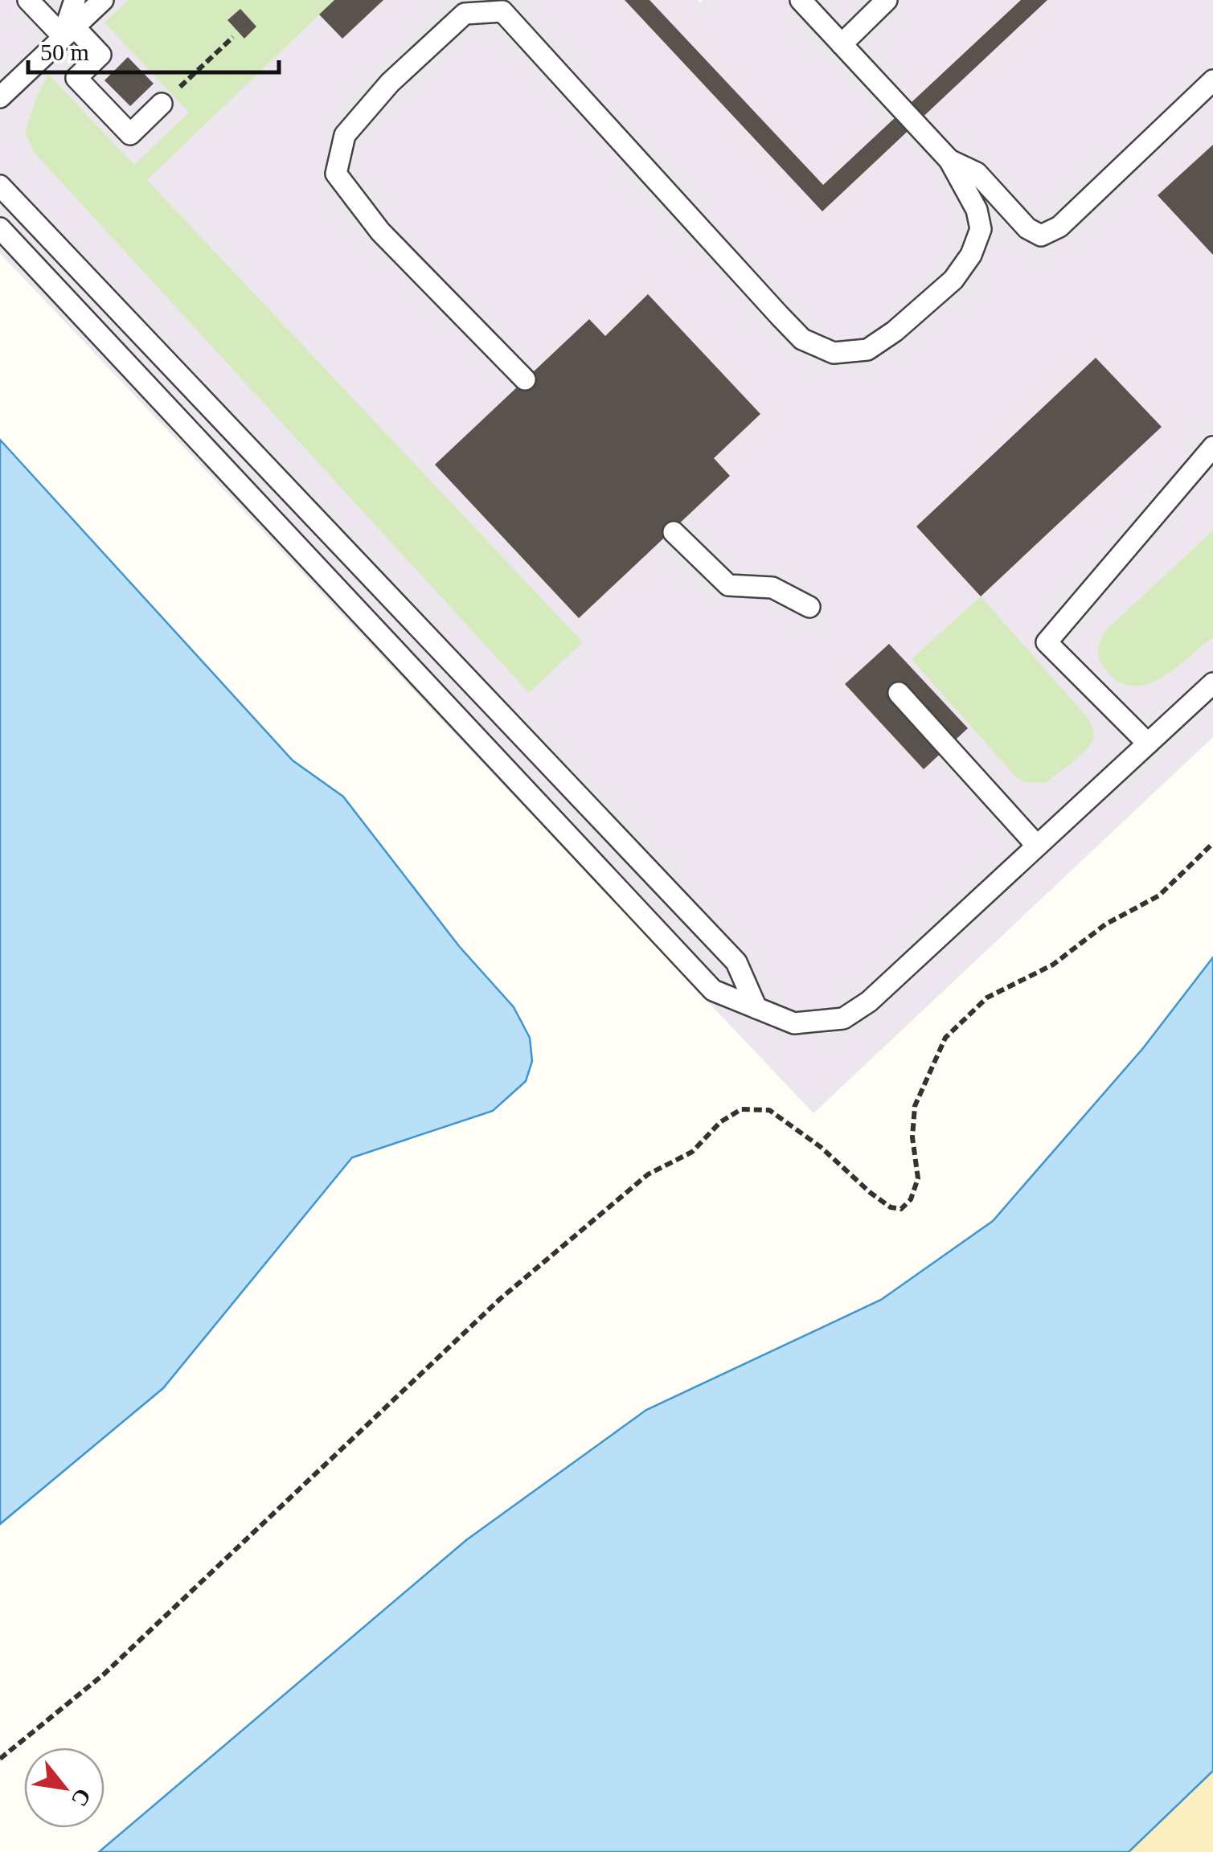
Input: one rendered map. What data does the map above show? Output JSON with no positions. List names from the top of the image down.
{
  "scale_bar": "50 m",
  "north": "bottom right"
}
